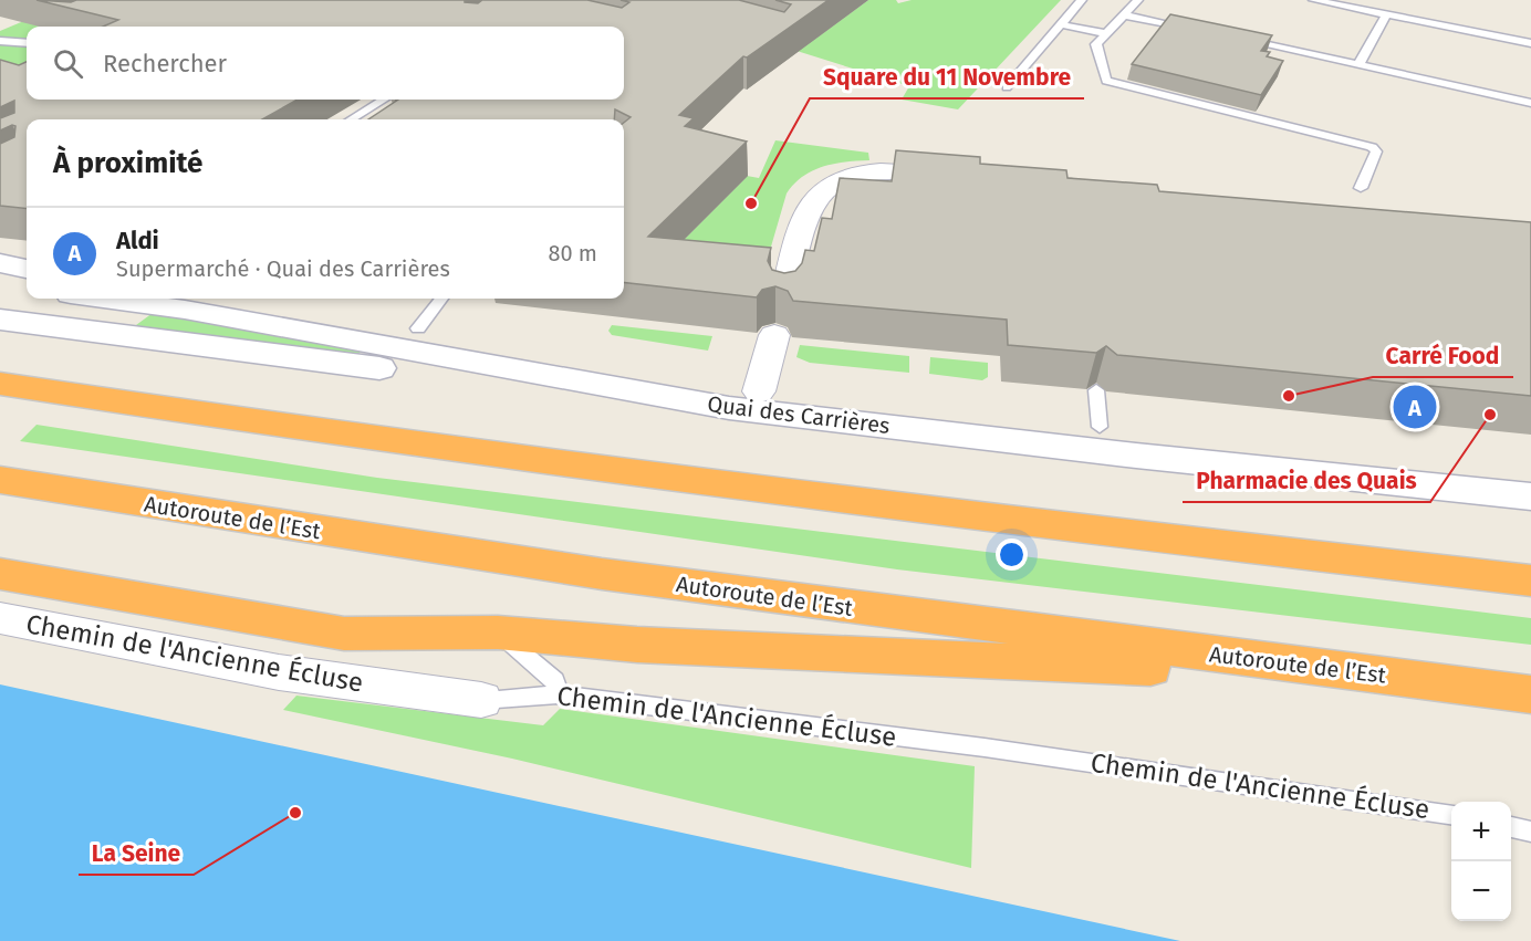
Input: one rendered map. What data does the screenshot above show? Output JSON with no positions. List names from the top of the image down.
{
  "streets": {
    "highway": ["Autoroute de l’Est"],
    "main road": ["Quai des Carrières"],
    "street": ["Chemin de l'Ancienne Écluse"]
  },
  "places": [
    "Square du 11 Novembre",
    "Carré Food",
    "Pharmacie des Quais",
    "La Seine"
  ],
  "page": {
    "search": "Rechercher",
    "heading": "À proximité",
    "list": [
      {
        "mark": "A",
        "name": "Aldi",
        "note": "Supermarché · Quai des Carrières",
        "value": "80 m"
      }
    ],
    "pins": "A",
    "map_buttons": ["+", "−"]
  }
}
